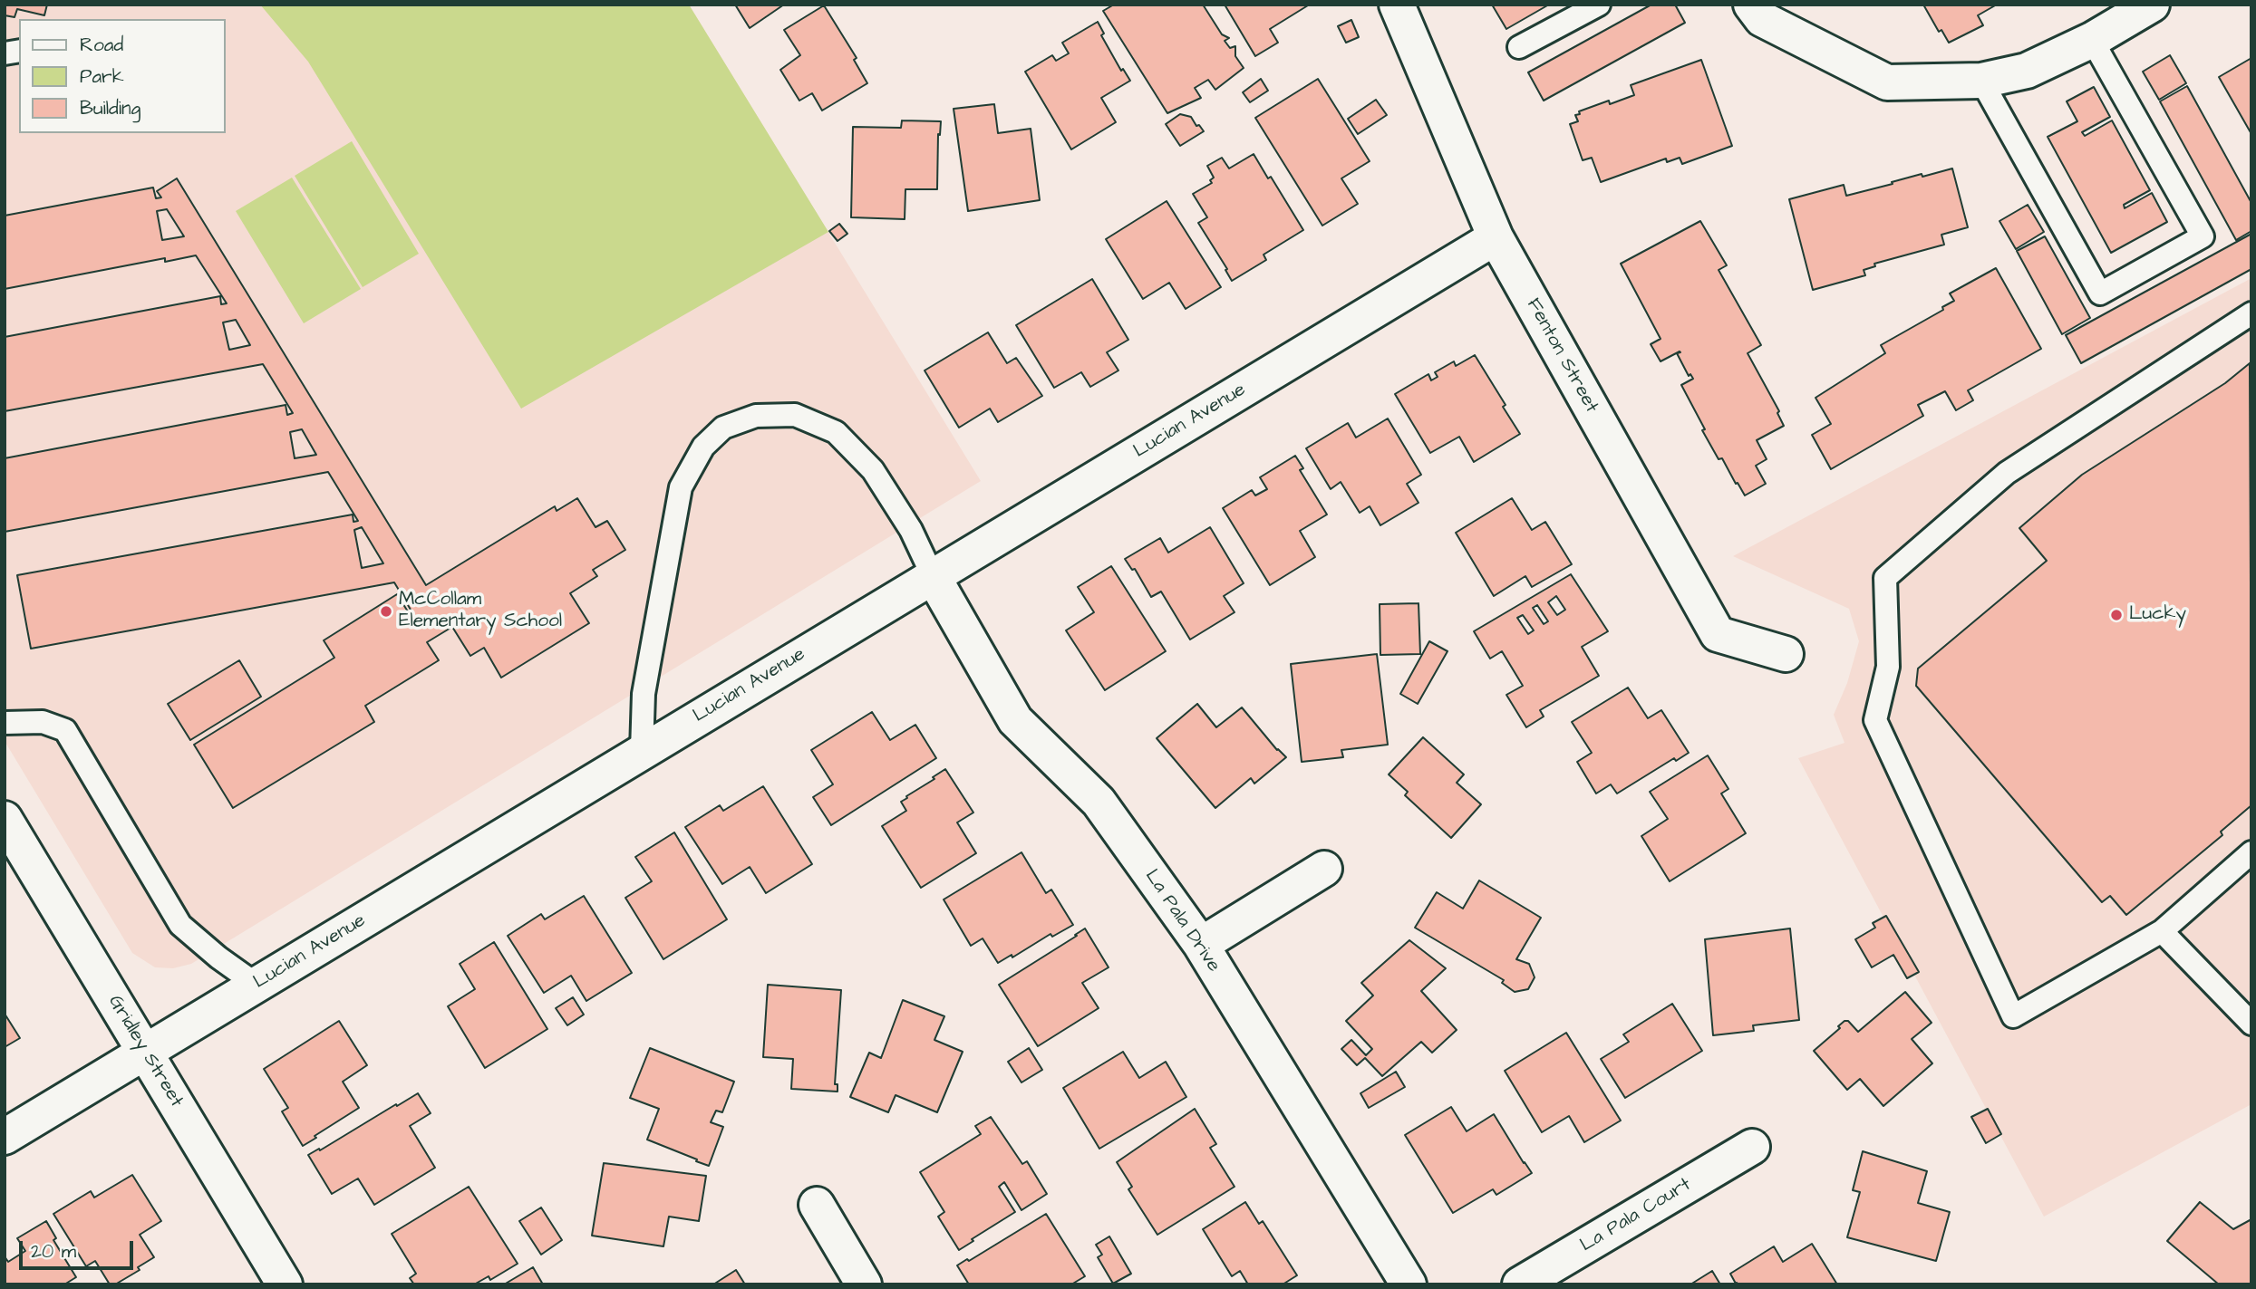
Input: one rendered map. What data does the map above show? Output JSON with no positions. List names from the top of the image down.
{
  "streets": {
    "street": [
      "Fenton Street",
      "Lucian Avenue",
      "La Pala Drive",
      "Gridley Street",
      "La Pala Court"
    ]
  },
  "crossings": [
    ["Fenton Street", "Lucian Avenue"],
    ["Lucian Avenue", "La Pala Drive"],
    ["Lucian Avenue", "Gridley Street"]
  ],
  "places": ["McCollam Elementary School", "Lucky"],
  "legend": ["Road", "Park", "Building"],
  "scale_bar": "20 m"
}
